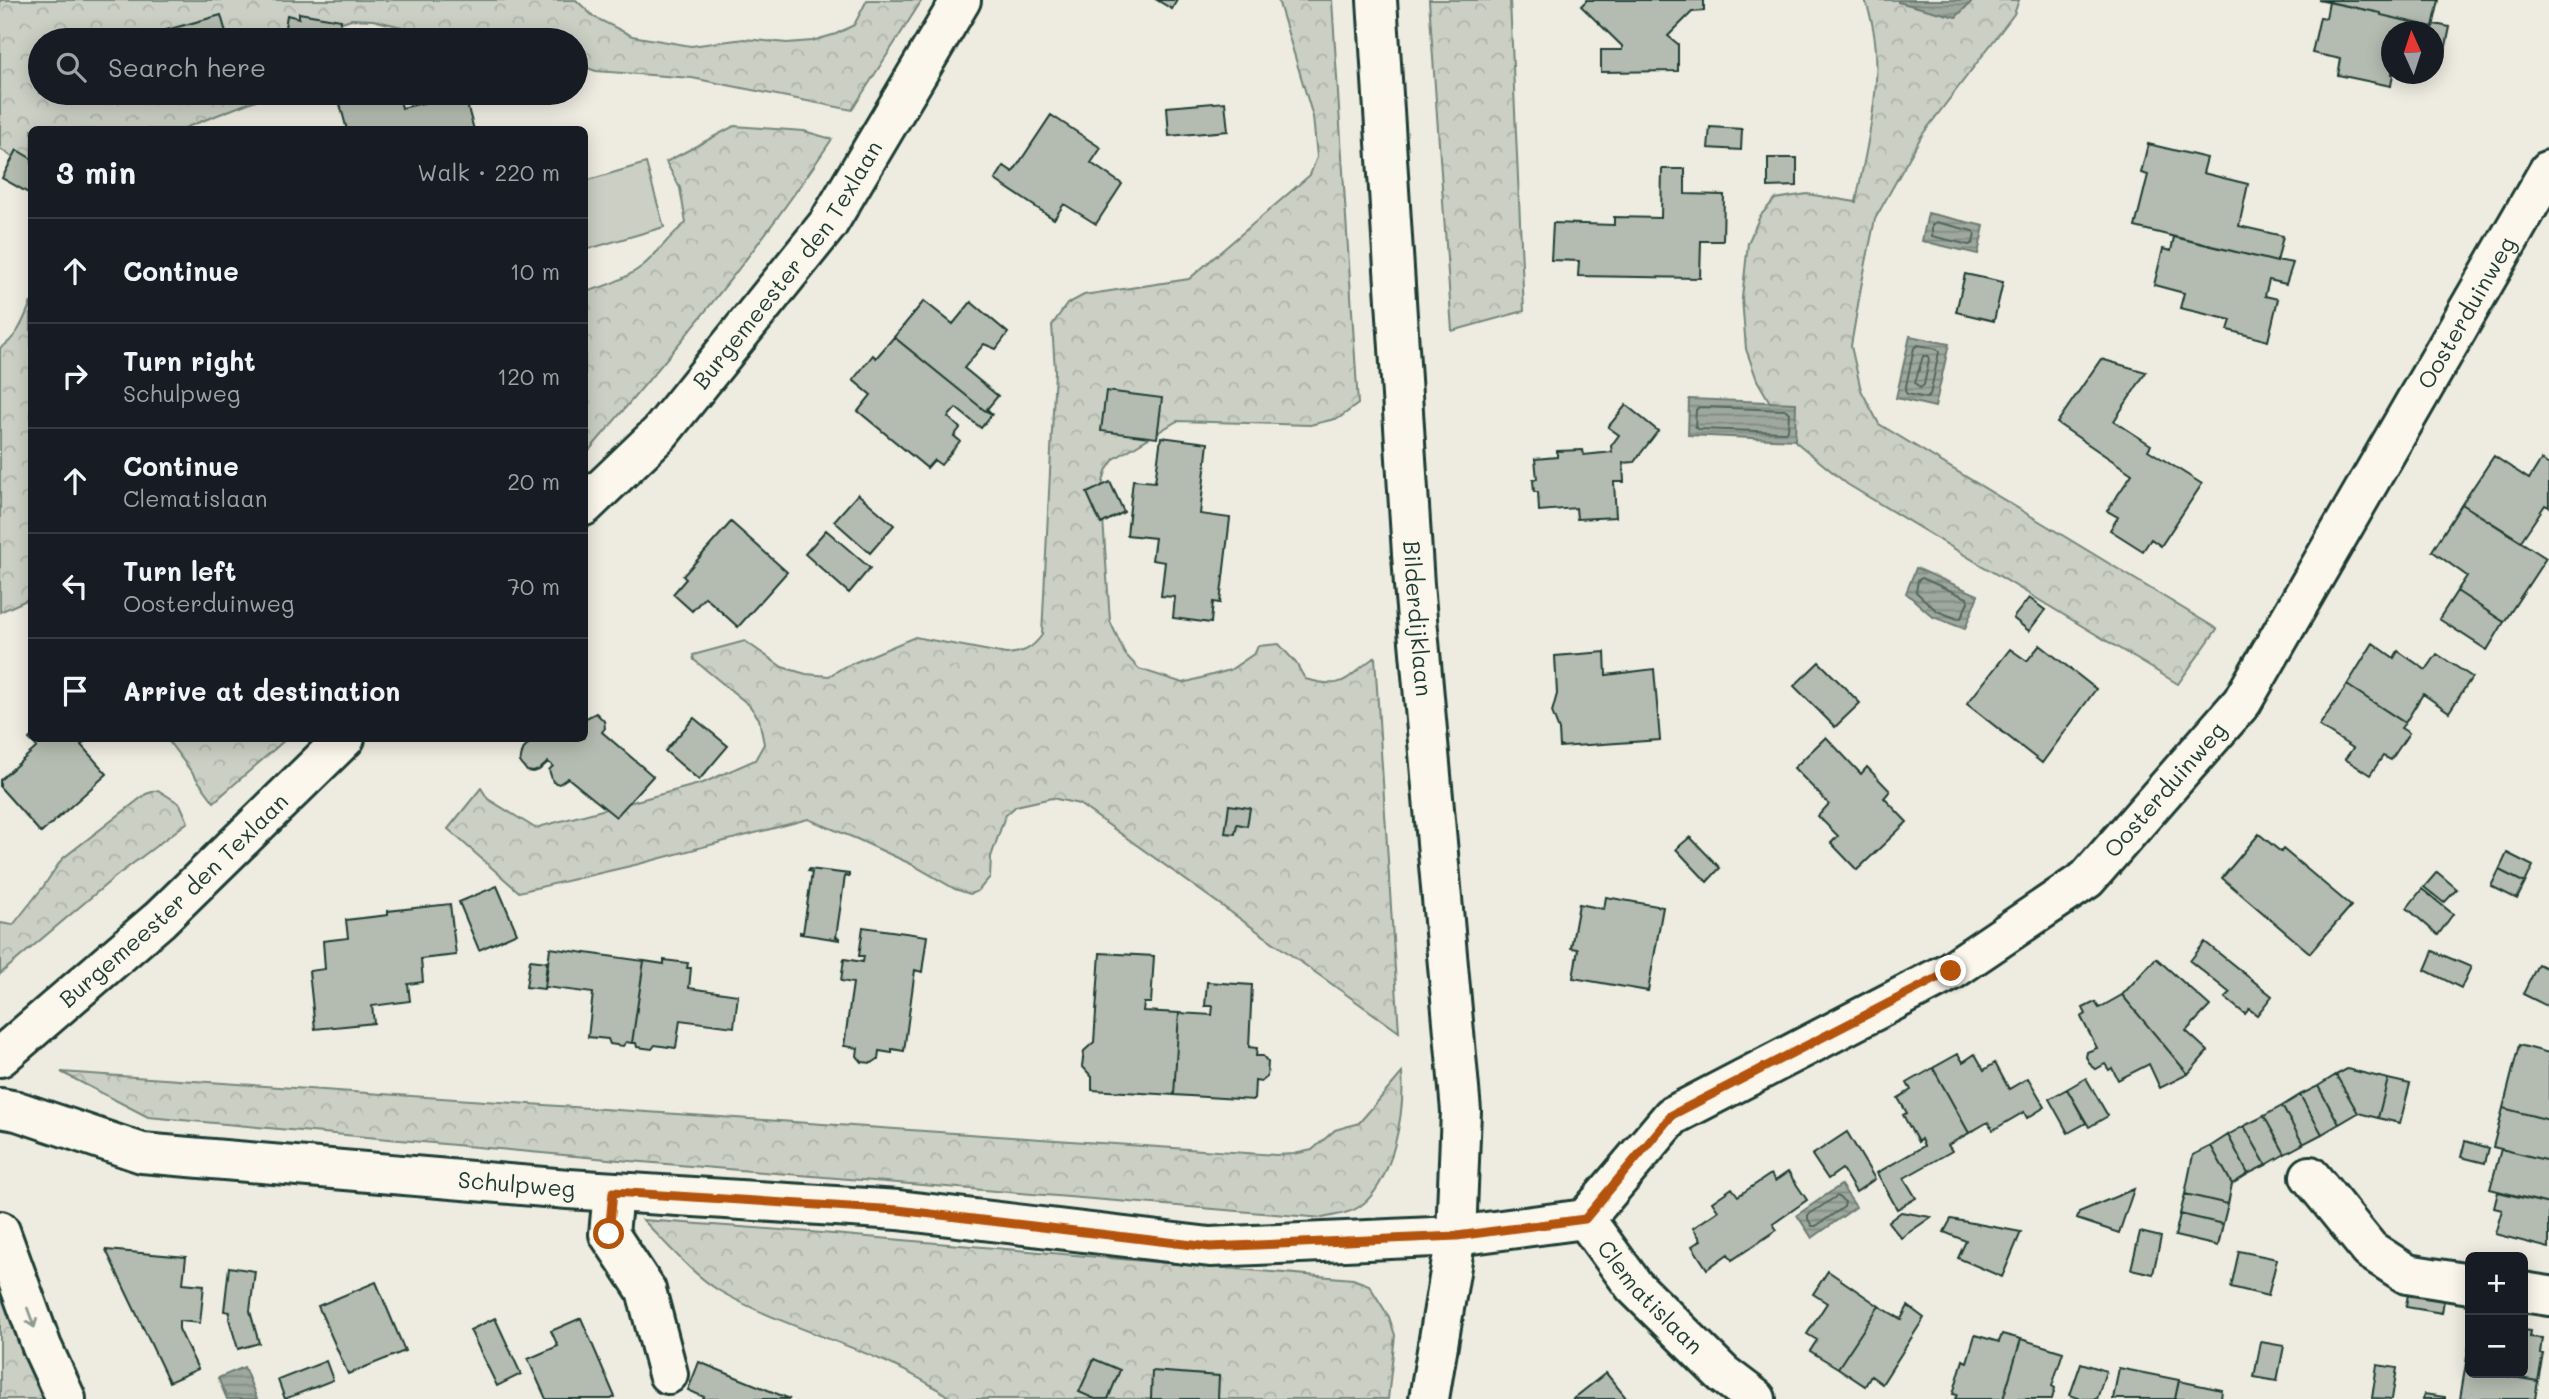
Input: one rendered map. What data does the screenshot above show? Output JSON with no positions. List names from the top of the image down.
{
  "streets": {
    "street": [
      "Burgemeester den Texlaan",
      "Oosterduinweg",
      "Bilderdijklaan",
      "Schulpweg",
      "Clematislaan"
    ]
  },
  "crossings": [
    ["Oosterduinweg", "Clematislaan"],
    ["Bilderdijklaan", "Schulpweg"],
    ["Bilderdijklaan", "Clematislaan"],
    ["Schulpweg", "Clematislaan"]
  ],
  "north": "top",
  "page": {
    "search": "Search here",
    "heading": ["3 min", "Walk · 220 m"],
    "list": [
      ["Continue", "10 m"],
      ["Turn right", "Schulpweg", "120 m"],
      ["Continue", "Clematislaan", "20 m"],
      ["Turn left", "Oosterduinweg", "70 m"],
      "Arrive at destination"
    ],
    "map_buttons": ["+", "−"]
  }
}
